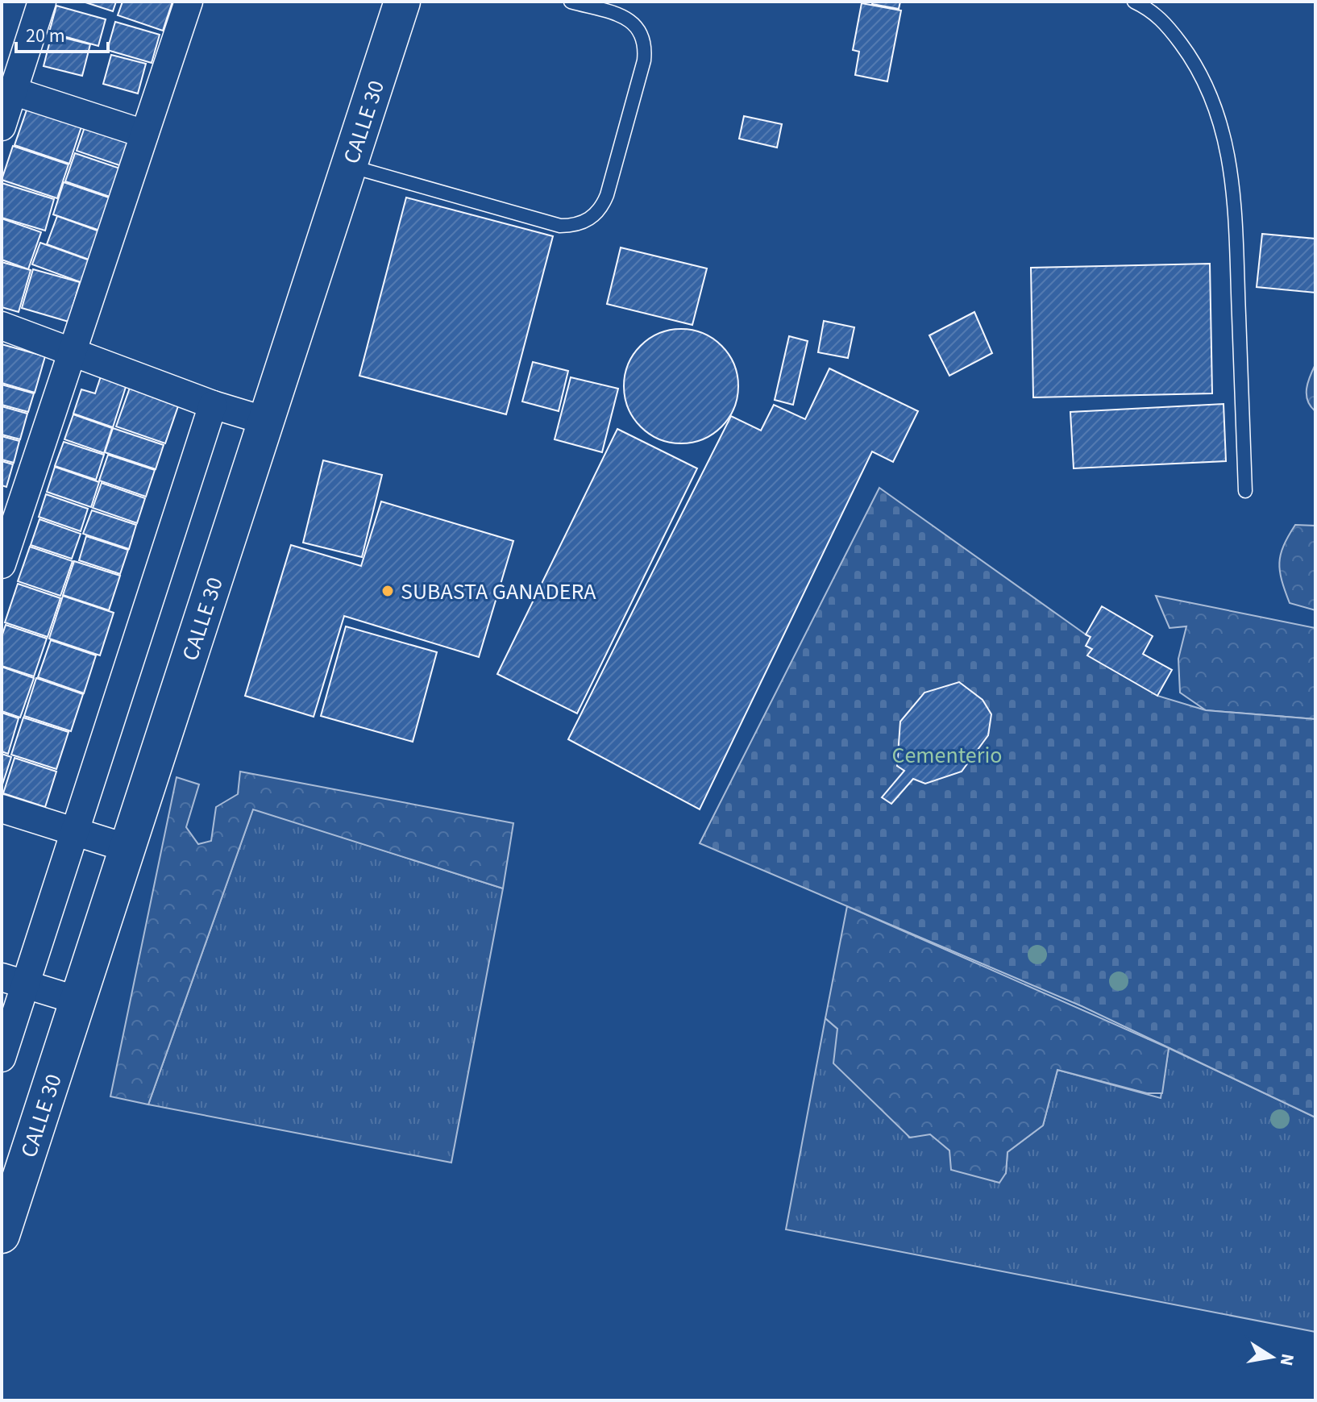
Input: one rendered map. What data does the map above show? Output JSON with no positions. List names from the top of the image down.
{
  "streets": {
    "main road": ["CALLE 30"]
  },
  "parks": ["Cementerio"],
  "places": ["SUBASTA GANADERA"],
  "scale_bar": "20 m",
  "north": "right"
}
